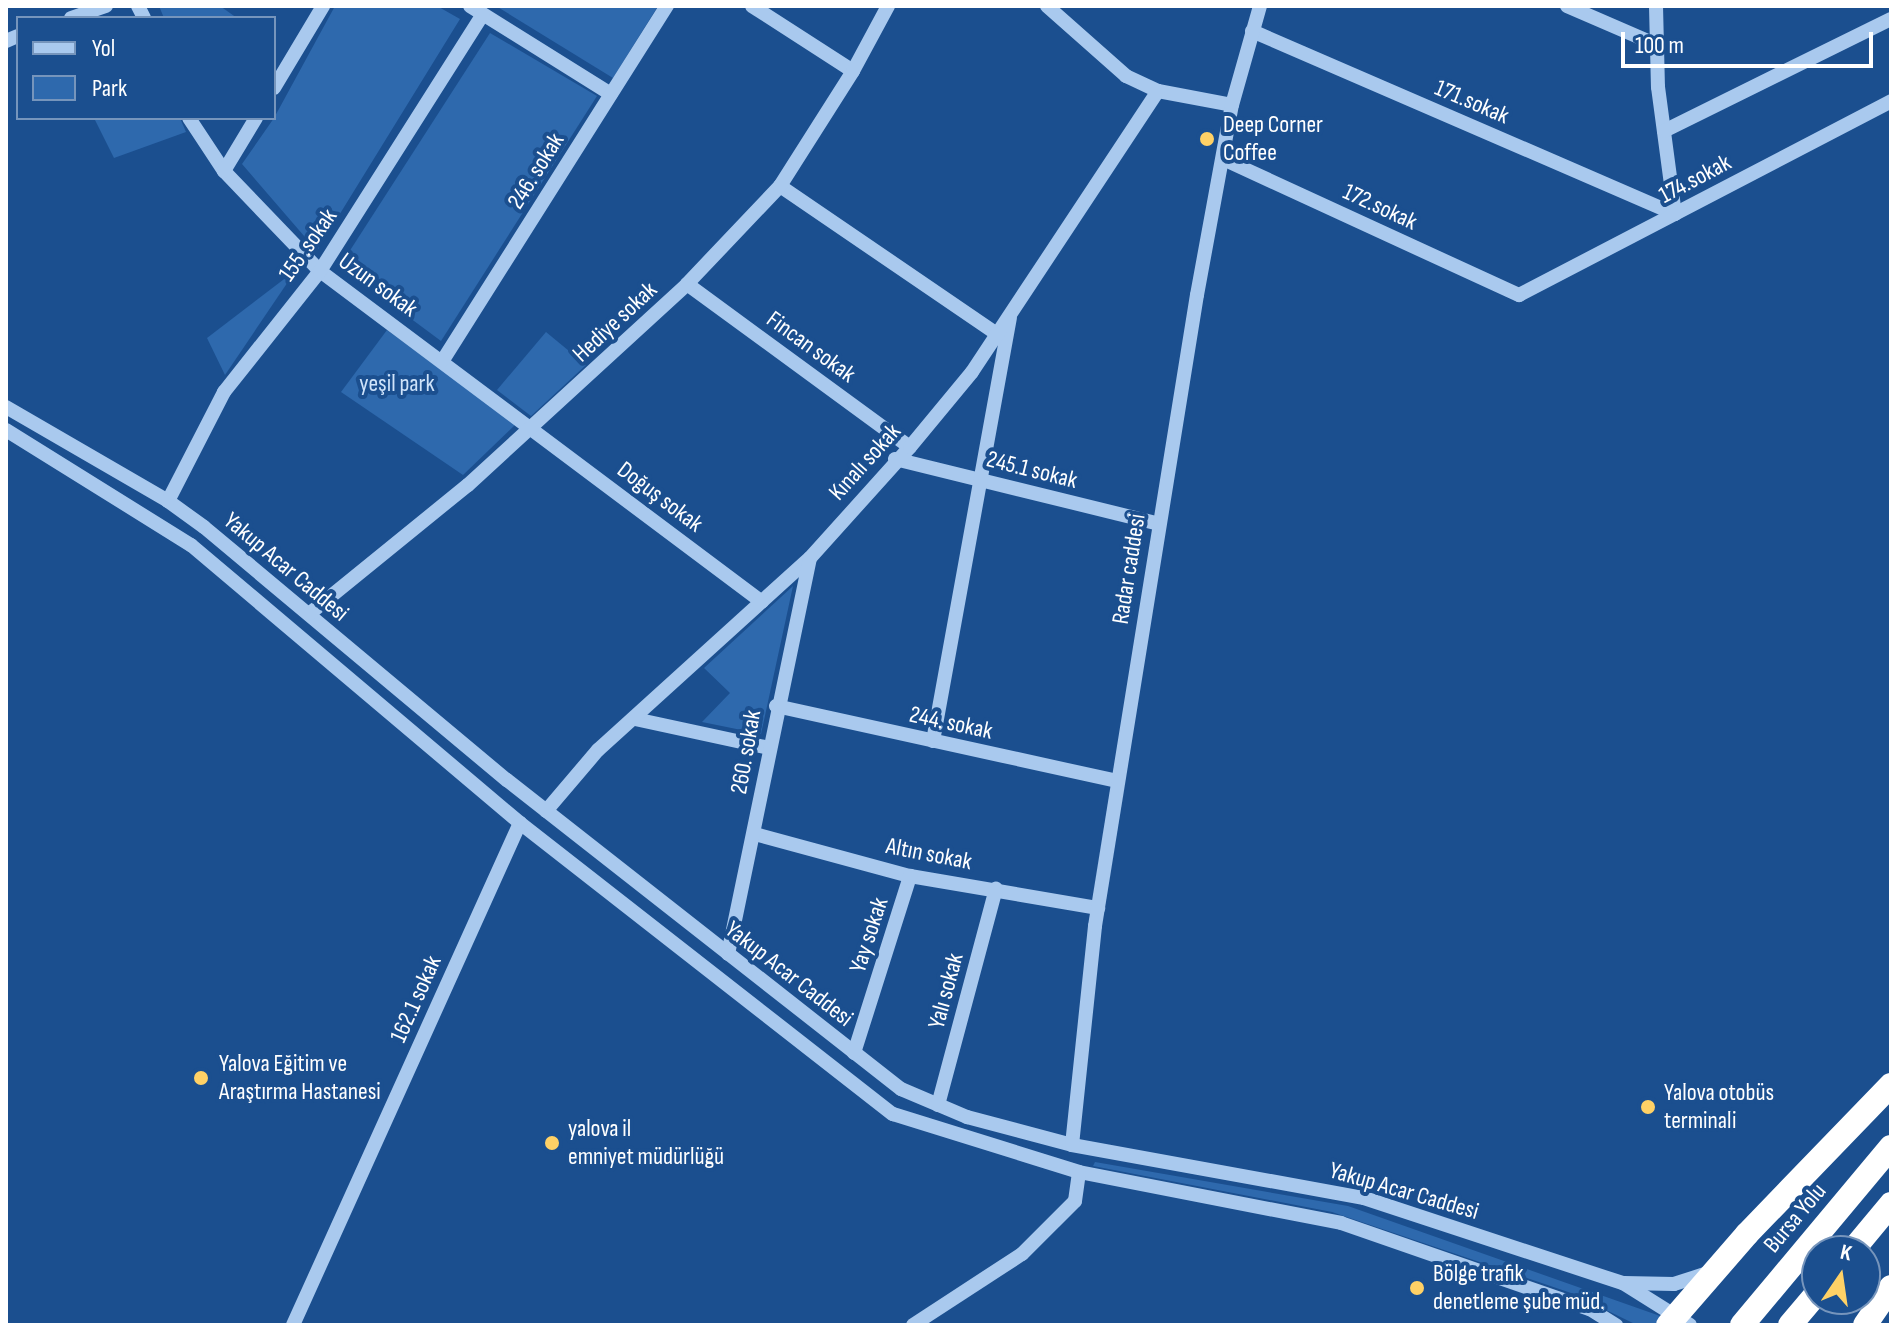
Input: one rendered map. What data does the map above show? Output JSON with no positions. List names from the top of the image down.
{
  "streets": {
    "highway": ["Bursa Yolu"],
    "street": [
      "171.sokak",
      "246. sokak",
      "174.sokak",
      "172.sokak",
      "155 .sokak",
      "Uzun sokak",
      "Hediye sokak",
      "Fincan sokak",
      "Kınalı sokak",
      "245.1 sokak",
      "Doğuş sokak",
      "Yakup Acar Caddesi",
      "Radar caddesi",
      "244. sokak",
      "260. sokak",
      "Altın sokak",
      "Yay sokak",
      "Yalı sokak",
      "162.1 sokak"
    ]
  },
  "crossings": [
    ["171.sokak", "174.sokak"],
    ["171.sokak", "Radar caddesi"],
    ["246. sokak", "Uzun sokak"],
    ["174.sokak", "172.sokak"],
    ["172.sokak", "Radar caddesi"],
    ["155 .sokak", "Uzun sokak"],
    ["155 .sokak", "Yakup Acar Caddesi"],
    ["Uzun sokak", "Hediye sokak"],
    ["Uzun sokak", "Doğuş sokak"],
    ["Hediye sokak", "Fincan sokak"],
    ["Hediye sokak", "Doğuş sokak"],
    ["Hediye sokak", "Yakup Acar Caddesi"],
    ["Fincan sokak", "Kınalı sokak"],
    ["Kınalı sokak", "245.1 sokak"],
    ["Kınalı sokak", "Doğuş sokak"],
    ["Kınalı sokak", "Yakup Acar Caddesi"],
    ["Kınalı sokak", "260. sokak"],
    ["245.1 sokak", "Radar caddesi"],
    ["Yakup Acar Caddesi", "Radar caddesi"],
    ["Yakup Acar Caddesi", "260. sokak"],
    ["Yakup Acar Caddesi", "Yay sokak"],
    ["Yakup Acar Caddesi", "Yalı sokak"],
    ["Yakup Acar Caddesi", "162.1 sokak"],
    ["Radar caddesi", "244. sokak"],
    ["Radar caddesi", "Altın sokak"],
    ["244. sokak", "260. sokak"],
    ["260. sokak", "Altın sokak"],
    ["Altın sokak", "Yay sokak"],
    ["Altın sokak", "Yalı sokak"]
  ],
  "parks": ["yeşil park"],
  "places": [
    "Deep Corner Coffee",
    "Yalova Eğitim ve Araştırma Hastanesi",
    "Yalova otobüs terminali",
    "yalova il emniyet müdürlüğü",
    "Bölge trafik denetleme şube müd."
  ],
  "legend": ["Yol", "Park"],
  "scale_bar": "100 m",
  "north": "top"
}
